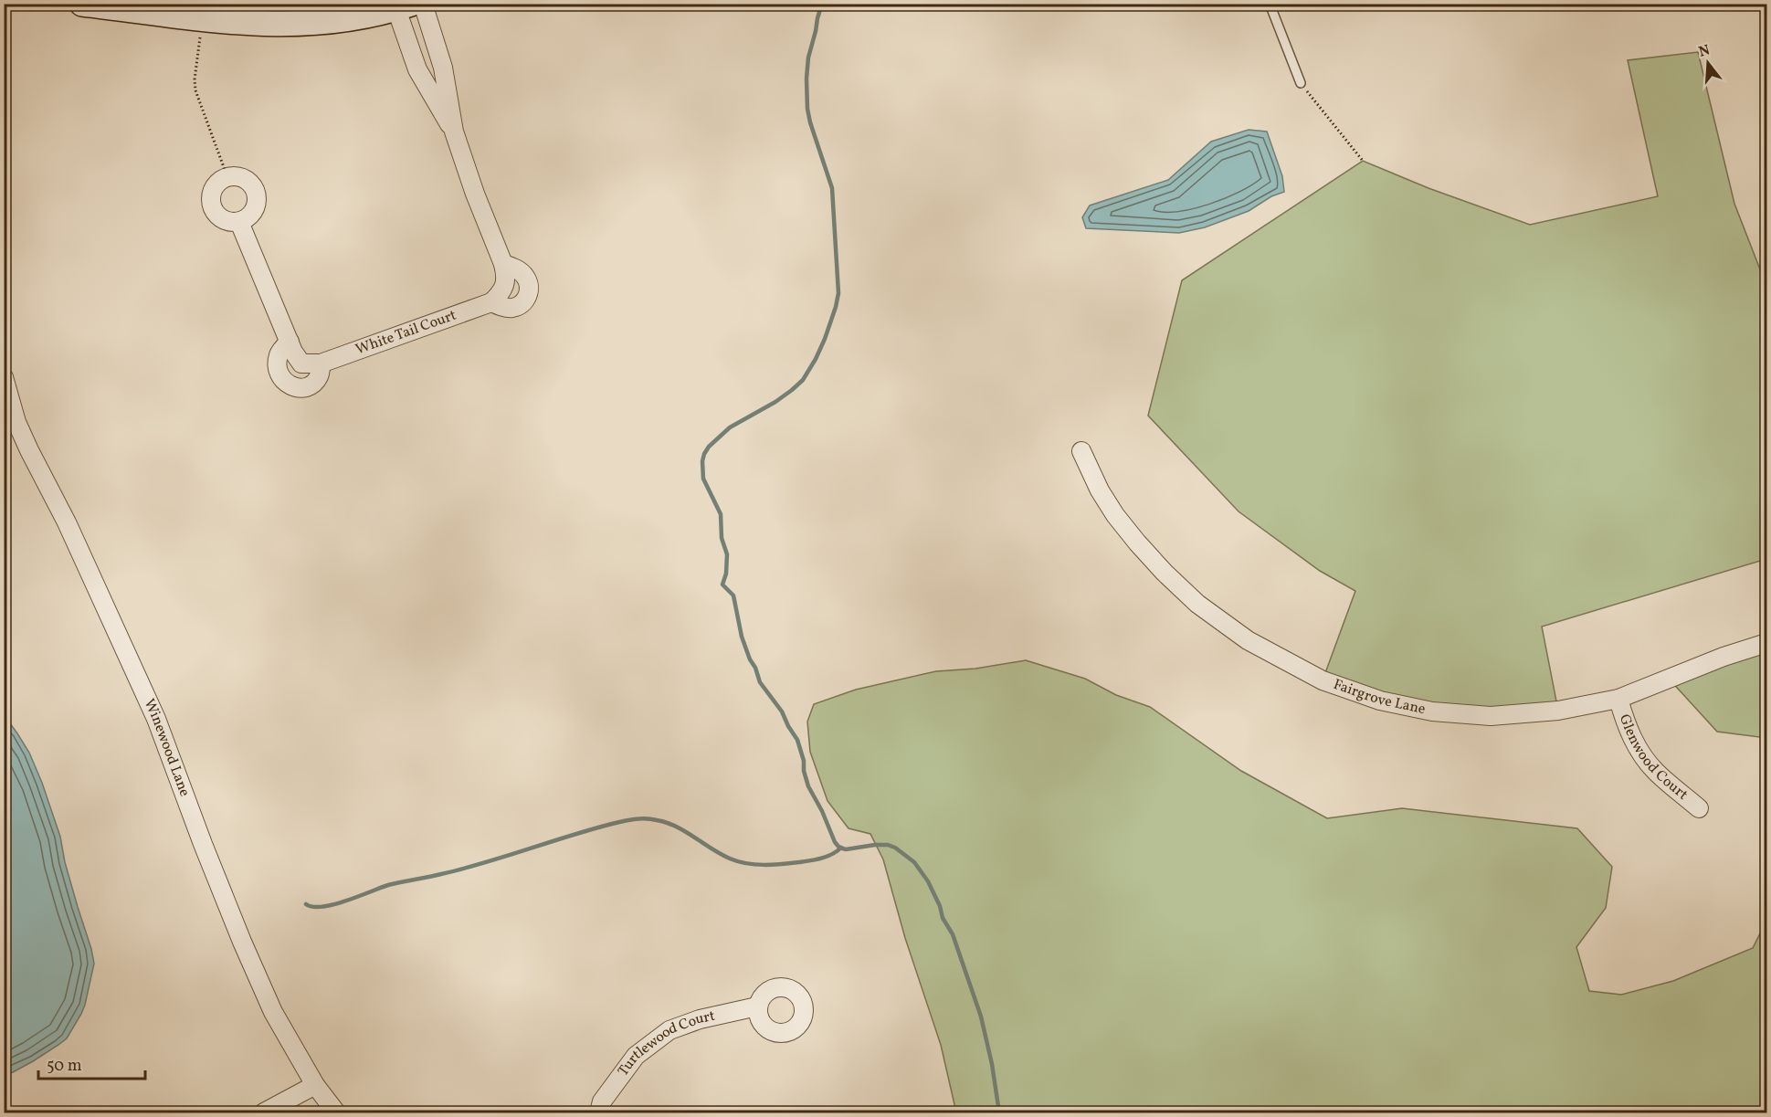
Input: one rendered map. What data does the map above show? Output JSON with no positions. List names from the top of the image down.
{
  "streets": {
    "street": [
      "White Tail Court",
      "Fairgrove Lane",
      "Winewood Lane",
      "Glenwood Court",
      "Turtlewood Court"
    ]
  },
  "crossings": [
    ["Fairgrove Lane", "Glenwood Court"]
  ],
  "scale_bar": "50 m",
  "north": "top"
}
